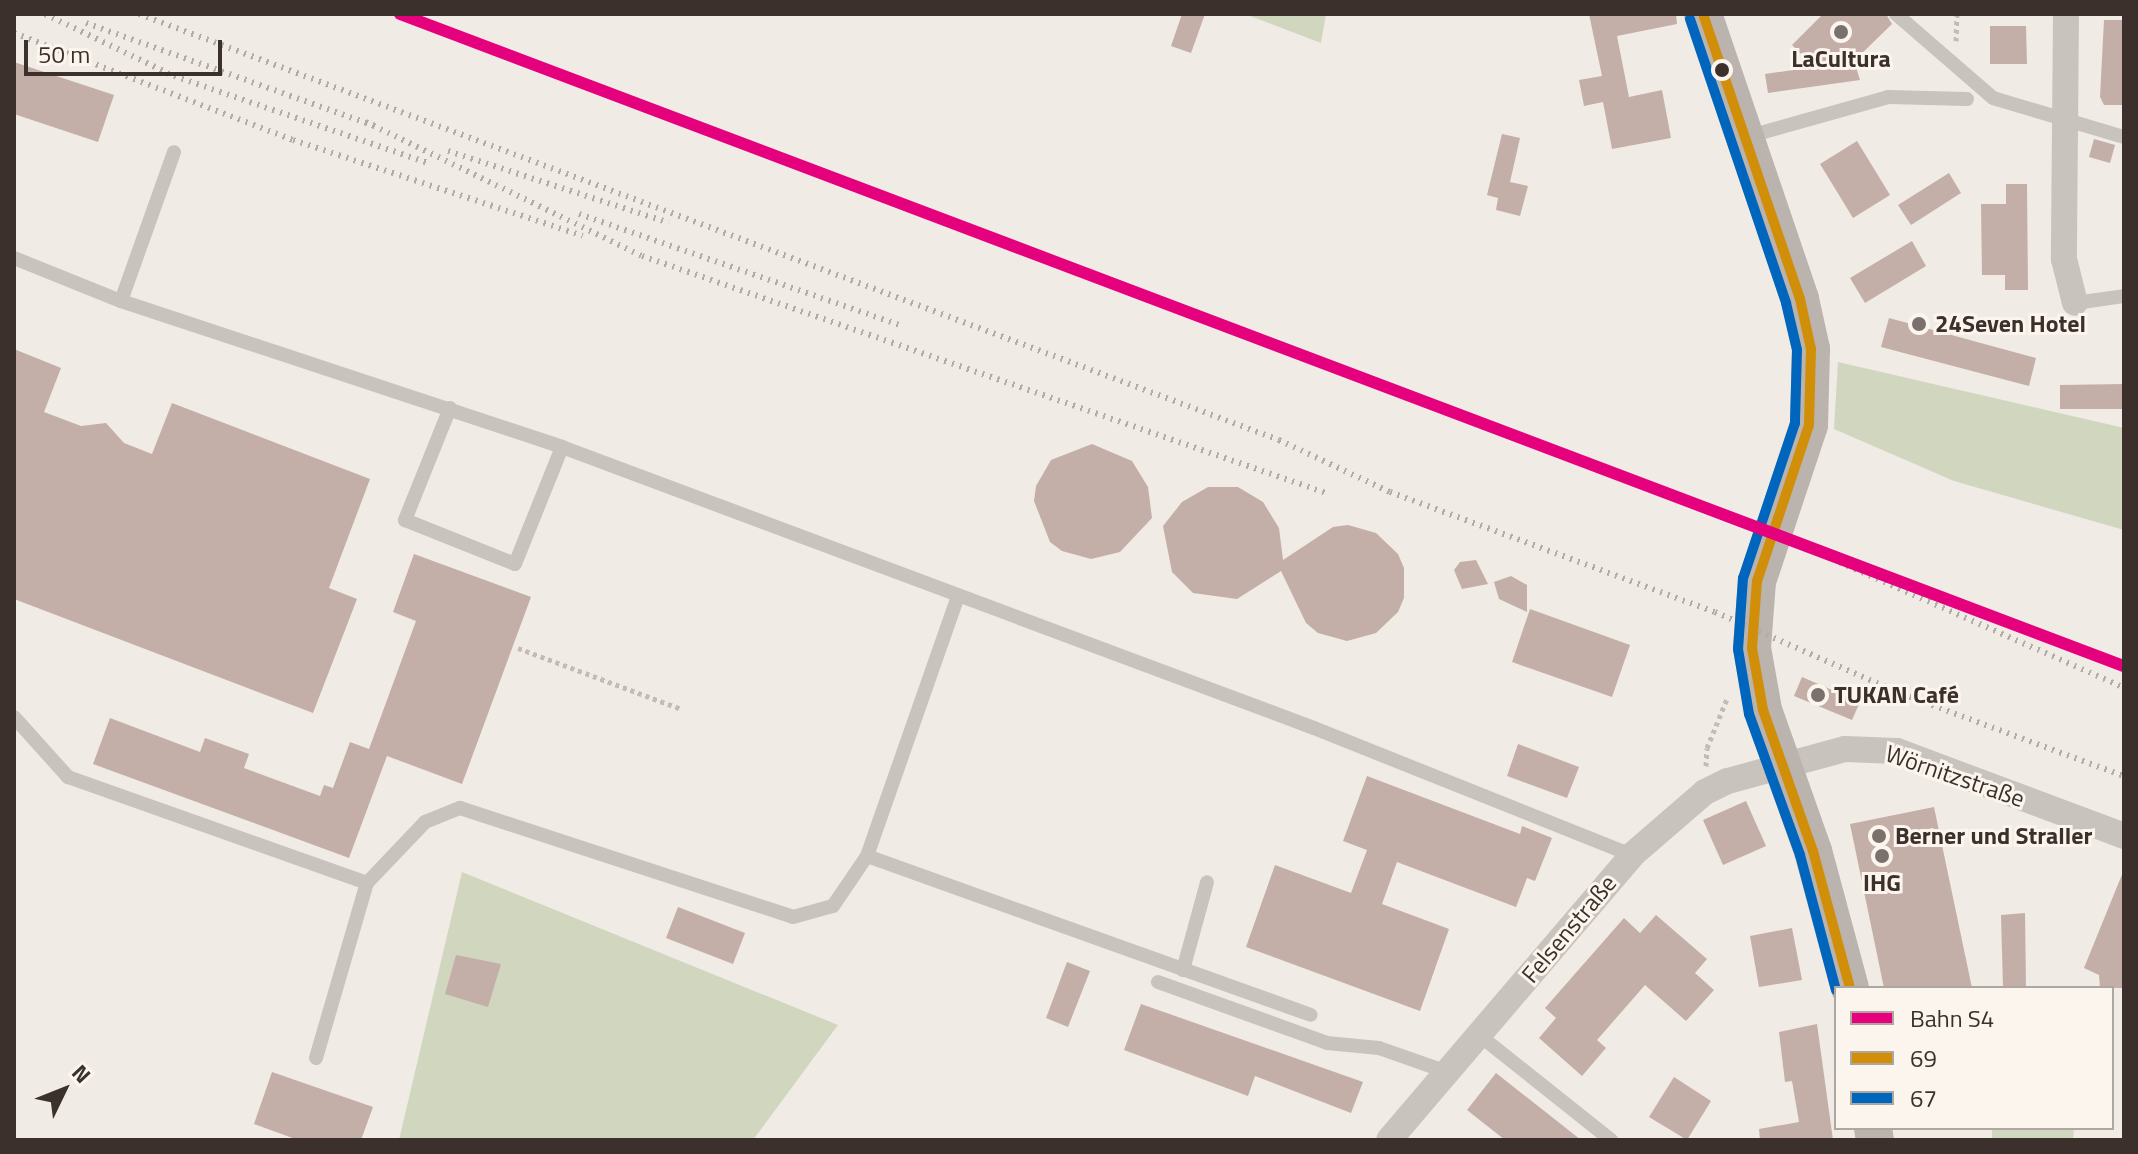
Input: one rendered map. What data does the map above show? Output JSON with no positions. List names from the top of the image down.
{
  "streets": {
    "street": ["Wörnitzstraße", "Felsenstraße"]
  },
  "crossings": [
    ["Wörnitzstraße", "Felsenstraße"]
  ],
  "places": [
    "LaCultura",
    "24Seven Hotel",
    "TUKAN Café",
    "Berner und Straller",
    "IHG"
  ],
  "lines": ["rail line S4", "transit line 69", "transit line 67"],
  "legend": ["Bahn S4", "69", "67"],
  "scale_bar": "50 m",
  "north": "top right"
}
